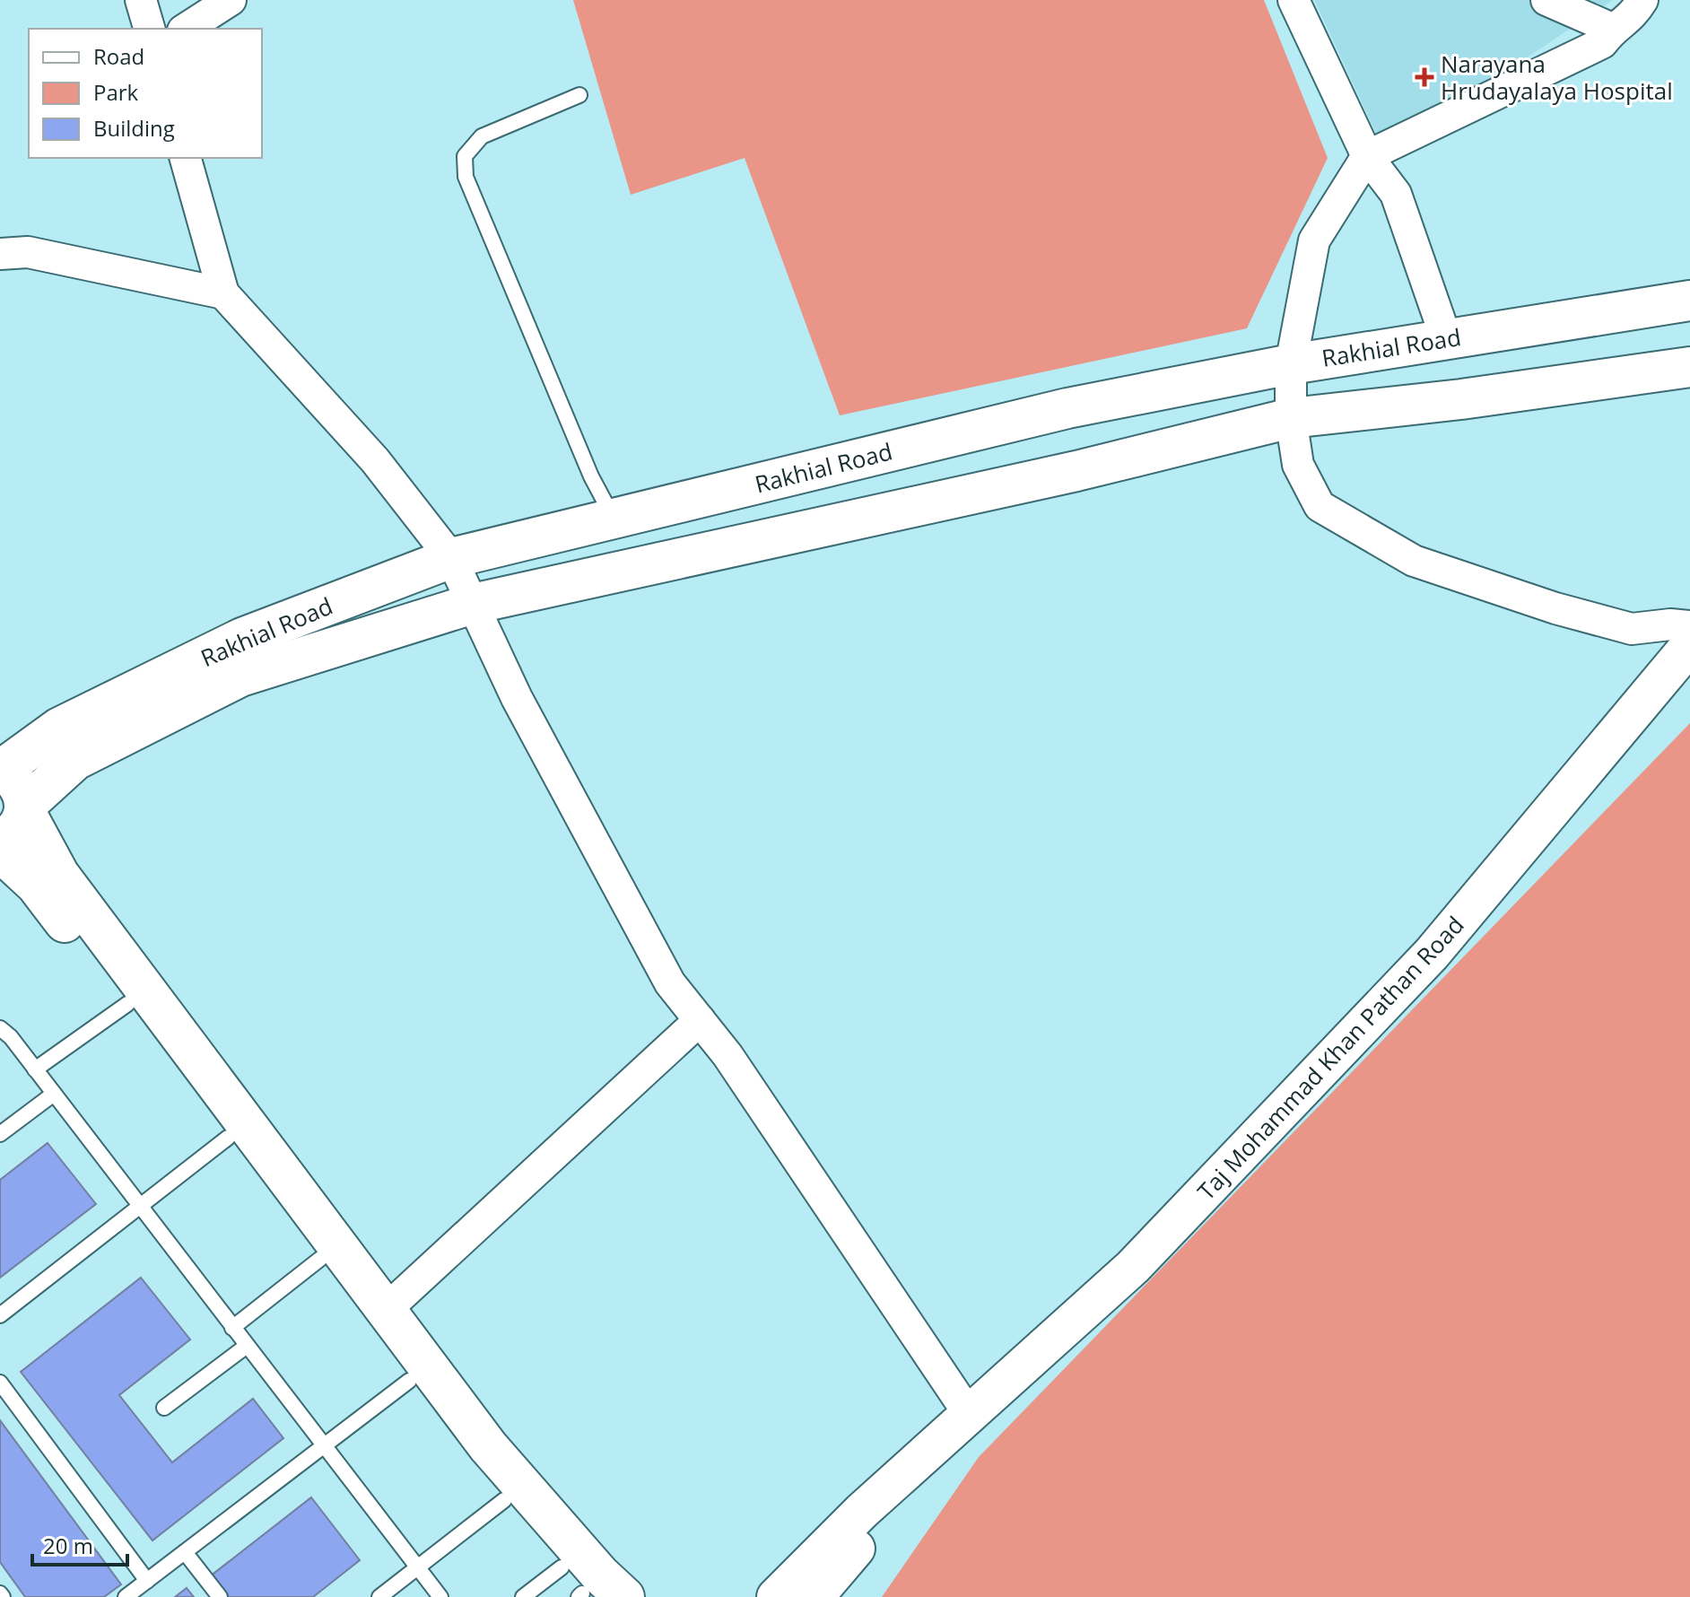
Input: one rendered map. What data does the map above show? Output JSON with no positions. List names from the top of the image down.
{
  "streets": {
    "main road": ["Rakhial Road"],
    "street": ["Taj Mohammad Khan Pathan Road"]
  },
  "places": {
    "health": ["Narayana Hrudayalaya Hospital"]
  },
  "legend": ["Road", "Park", "Building"],
  "scale_bar": "20 m"
}
